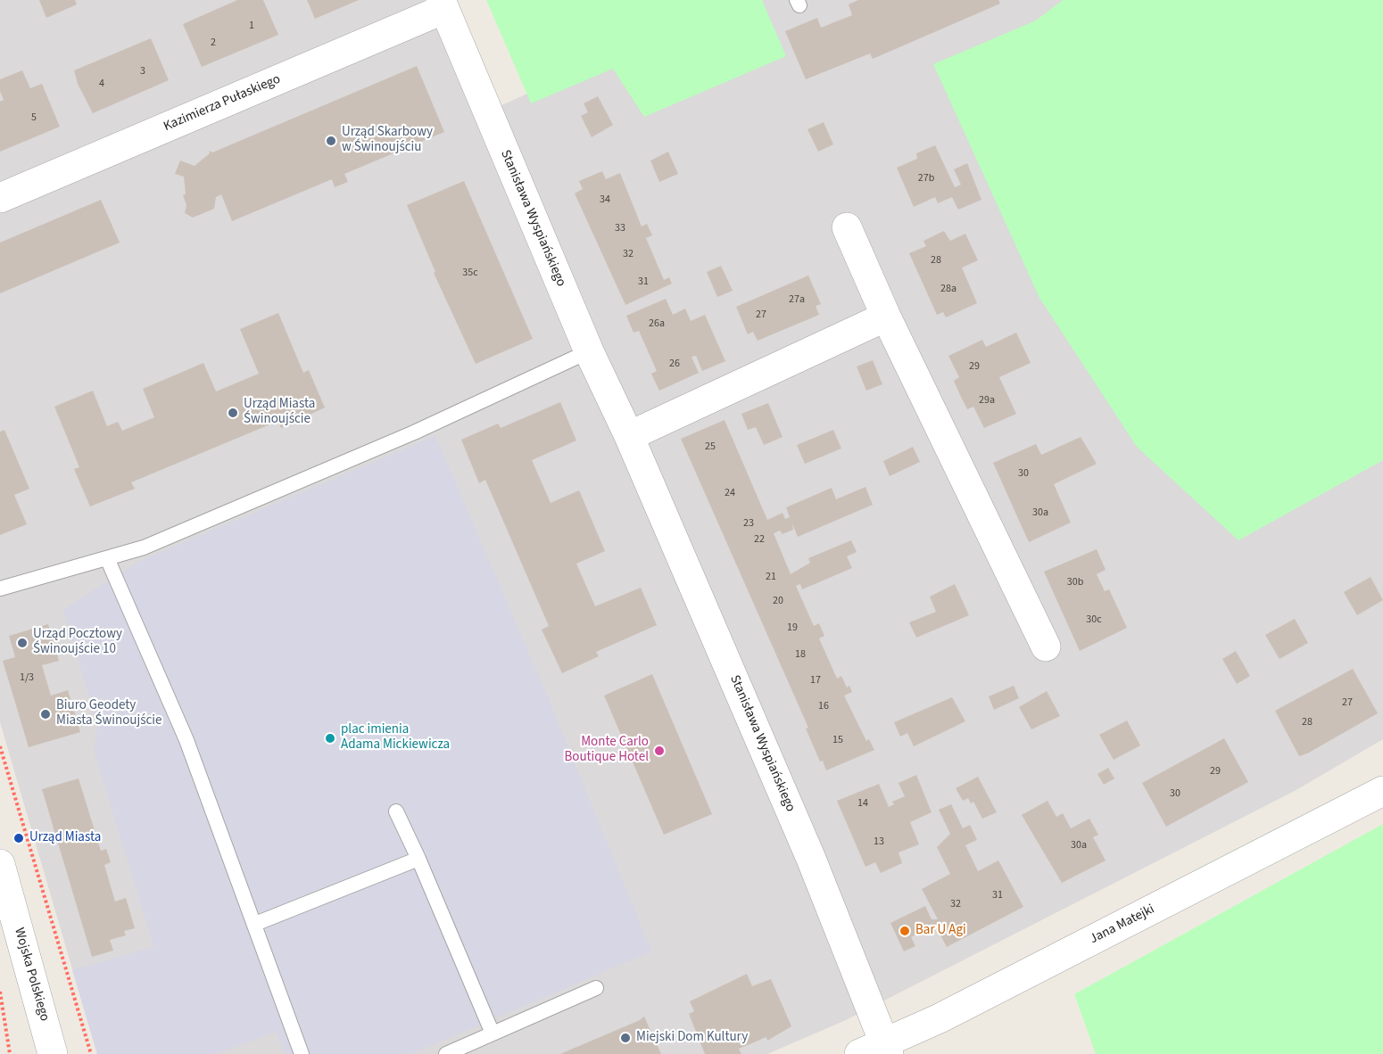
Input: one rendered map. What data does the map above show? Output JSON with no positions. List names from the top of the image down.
{
  "streets": {
    "street": [
      "Kazimierza Pułaskiego",
      "Stanisława Wyspiańskiego",
      "Jana Matejki",
      "Wojska Polskiego"
    ]
  },
  "crossings": [
    ["Kazimierza Pułaskiego", "Stanisława Wyspiańskiego"],
    ["Stanisława Wyspiańskiego", "Jana Matejki"]
  ],
  "places": [
    "Urząd Skarbowy w Świnoujściu",
    "Urząd Miasta Świnoujście",
    "Urząd Pocztowy Świnoujście 10",
    "Biuro Geodety Miasta Świnoujście",
    "plac imienia Adama Mickiewicza",
    "Monte Carlo Boutique Hotel",
    "Urząd Miasta",
    "Bar U Agi",
    "Miejski Dom Kultury"
  ],
  "house_numbers": [
    "1",
    "2",
    "3",
    "4",
    "5",
    "27b",
    "34",
    "33",
    "32",
    "28",
    "35c",
    "31",
    "28a",
    "27a",
    "27",
    "26a",
    "26",
    "29",
    "29a",
    "25",
    "30",
    "24",
    "30a",
    "23",
    "22",
    "21",
    "30b",
    "20",
    "30c",
    "19",
    "18",
    "1/3",
    "17",
    "27",
    "16",
    "28",
    "15",
    "29",
    "30",
    "14",
    "13",
    "30a",
    "31",
    "32"
  ]
}
